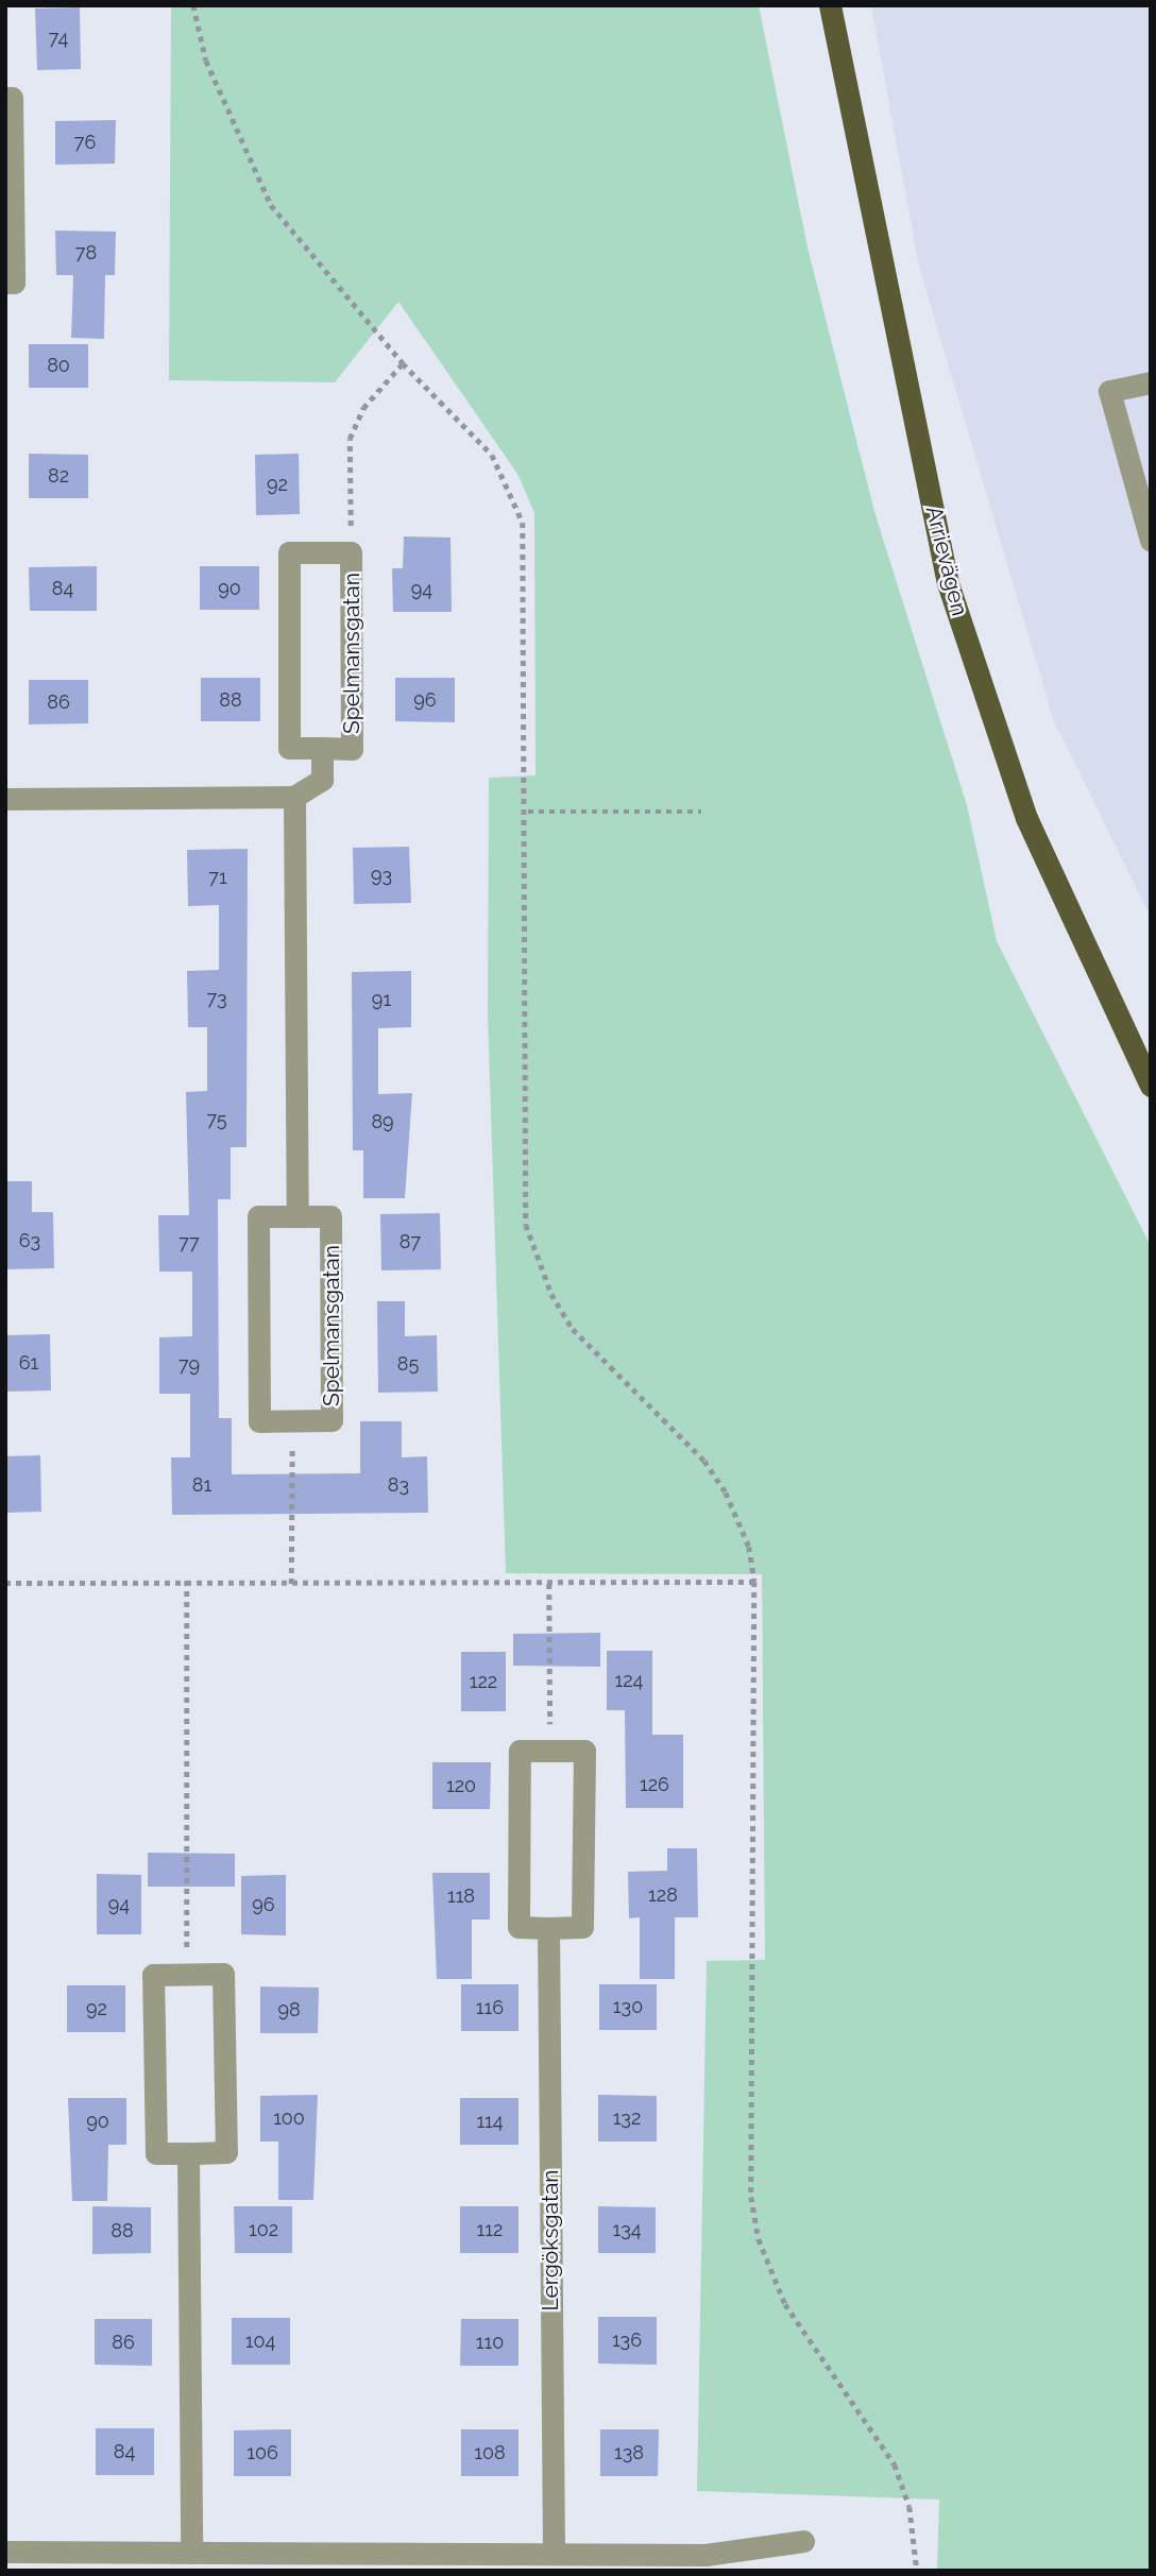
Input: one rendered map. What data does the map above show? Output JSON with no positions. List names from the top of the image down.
{
  "streets": {
    "main road": ["Arrievägen"],
    "street": ["Spelmansgatan", "Lergöksgatan"]
  },
  "house_numbers": [
    "74",
    "76",
    "78",
    "80",
    "82",
    "92",
    "84",
    "90",
    "94",
    "88",
    "96",
    "86",
    "93",
    "71",
    "73",
    "91",
    "75",
    "89",
    "63",
    "87",
    "77",
    "61",
    "85",
    "79",
    "81",
    "83",
    "124",
    "122",
    "126",
    "120",
    "128",
    "118",
    "94",
    "96",
    "130",
    "116",
    "92",
    "98",
    "100",
    "132",
    "90",
    "114",
    "102",
    "112",
    "134",
    "88",
    "136",
    "104",
    "86",
    "110",
    "84",
    "106",
    "108",
    "138"
  ]
}
